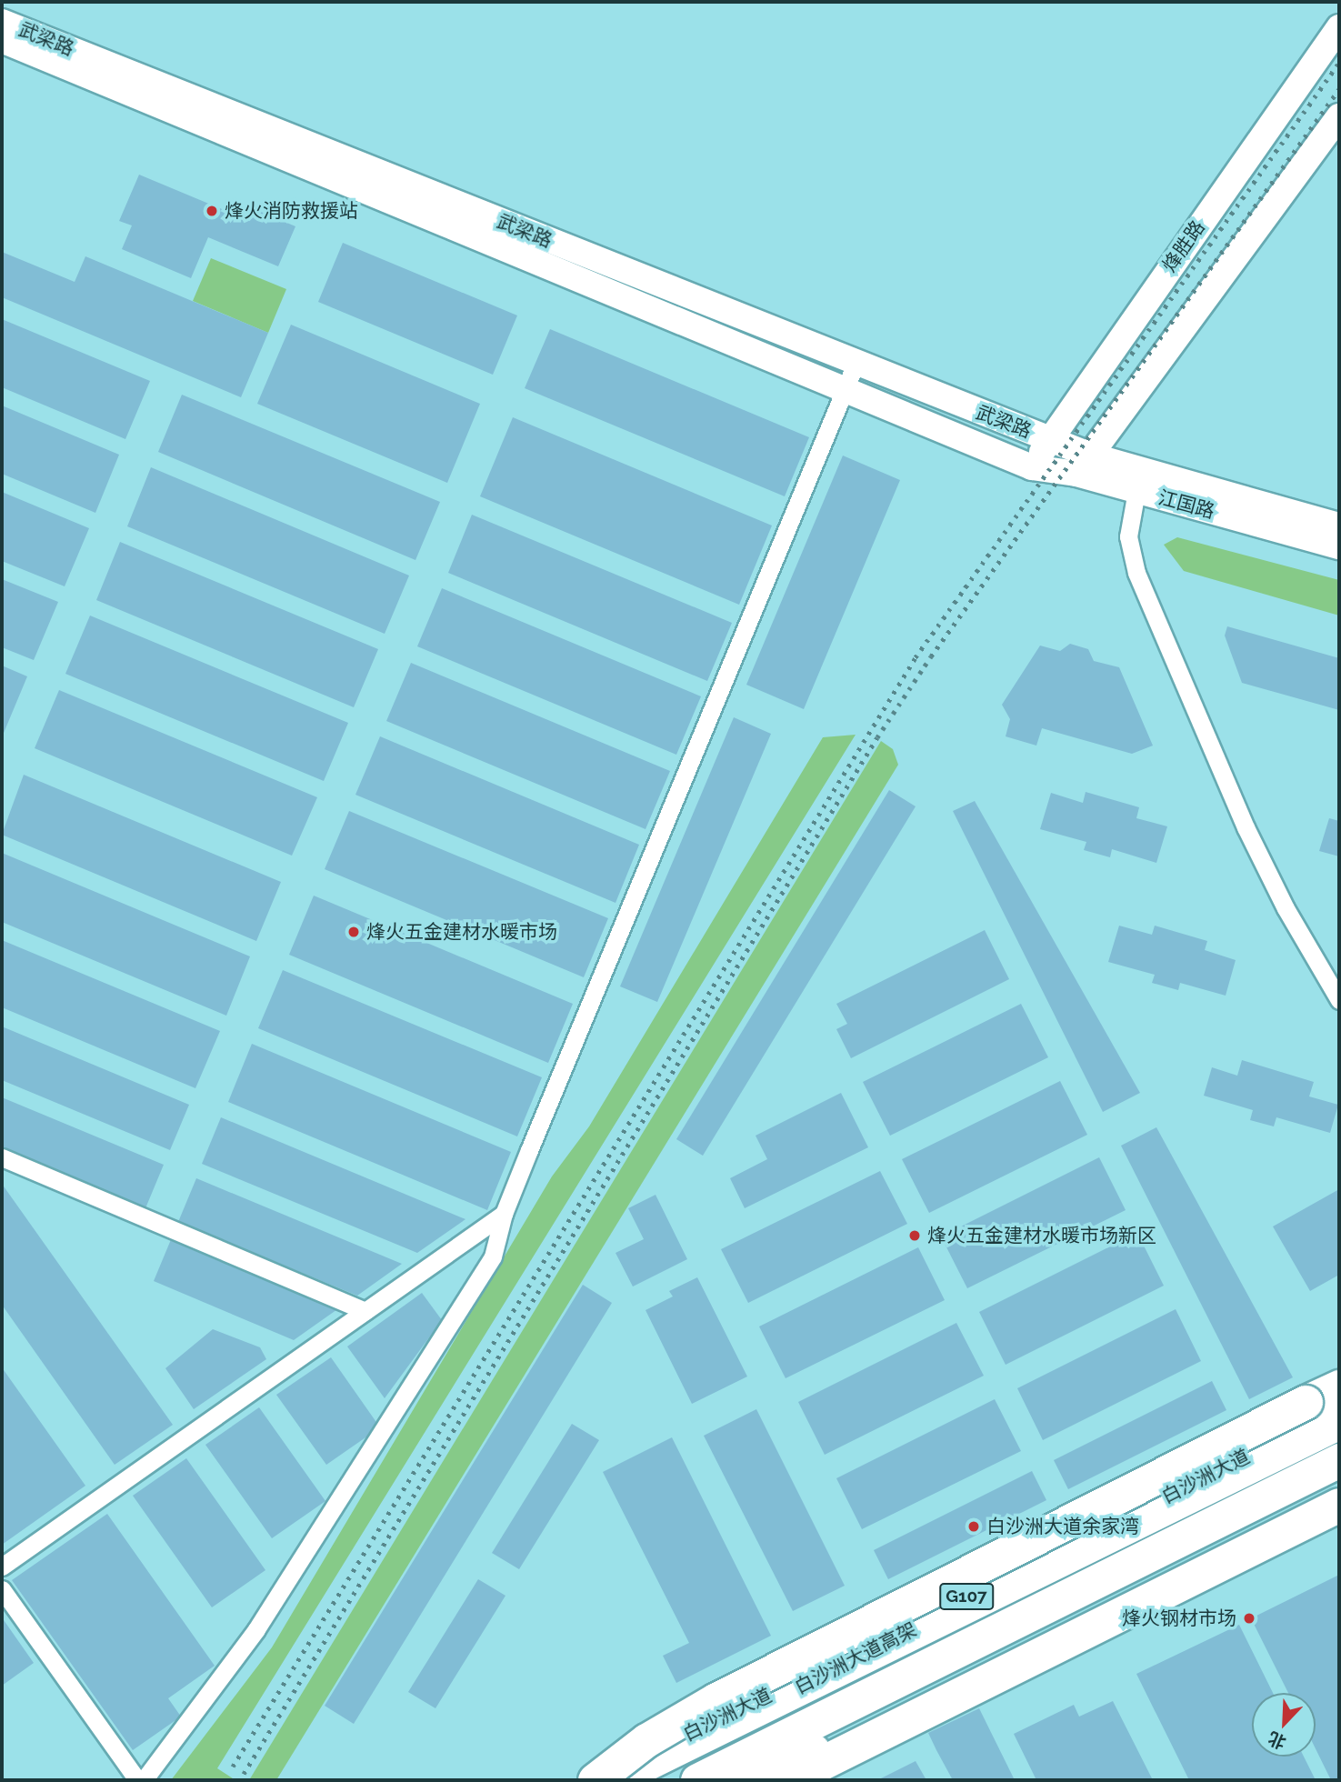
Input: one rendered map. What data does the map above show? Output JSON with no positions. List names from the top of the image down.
{
  "streets": {
    "highway": ["白沙洲大道高架"],
    "main road": [
      "武梁路",
      "烽胜路",
      "江国路",
      "白沙洲大道",
      "G107"
    ]
  },
  "crossings": [
    ["武梁路", "烽胜路"],
    ["武梁路", "江国路"],
    ["烽胜路", "江国路"]
  ],
  "places": [
    "烽火消防救援站",
    "烽火五金建材水暖市场",
    "烽火五金建材水暖市场新区",
    "白沙洲大道余家湾",
    "烽火钢材市场"
  ],
  "north": "bottom left"
}
